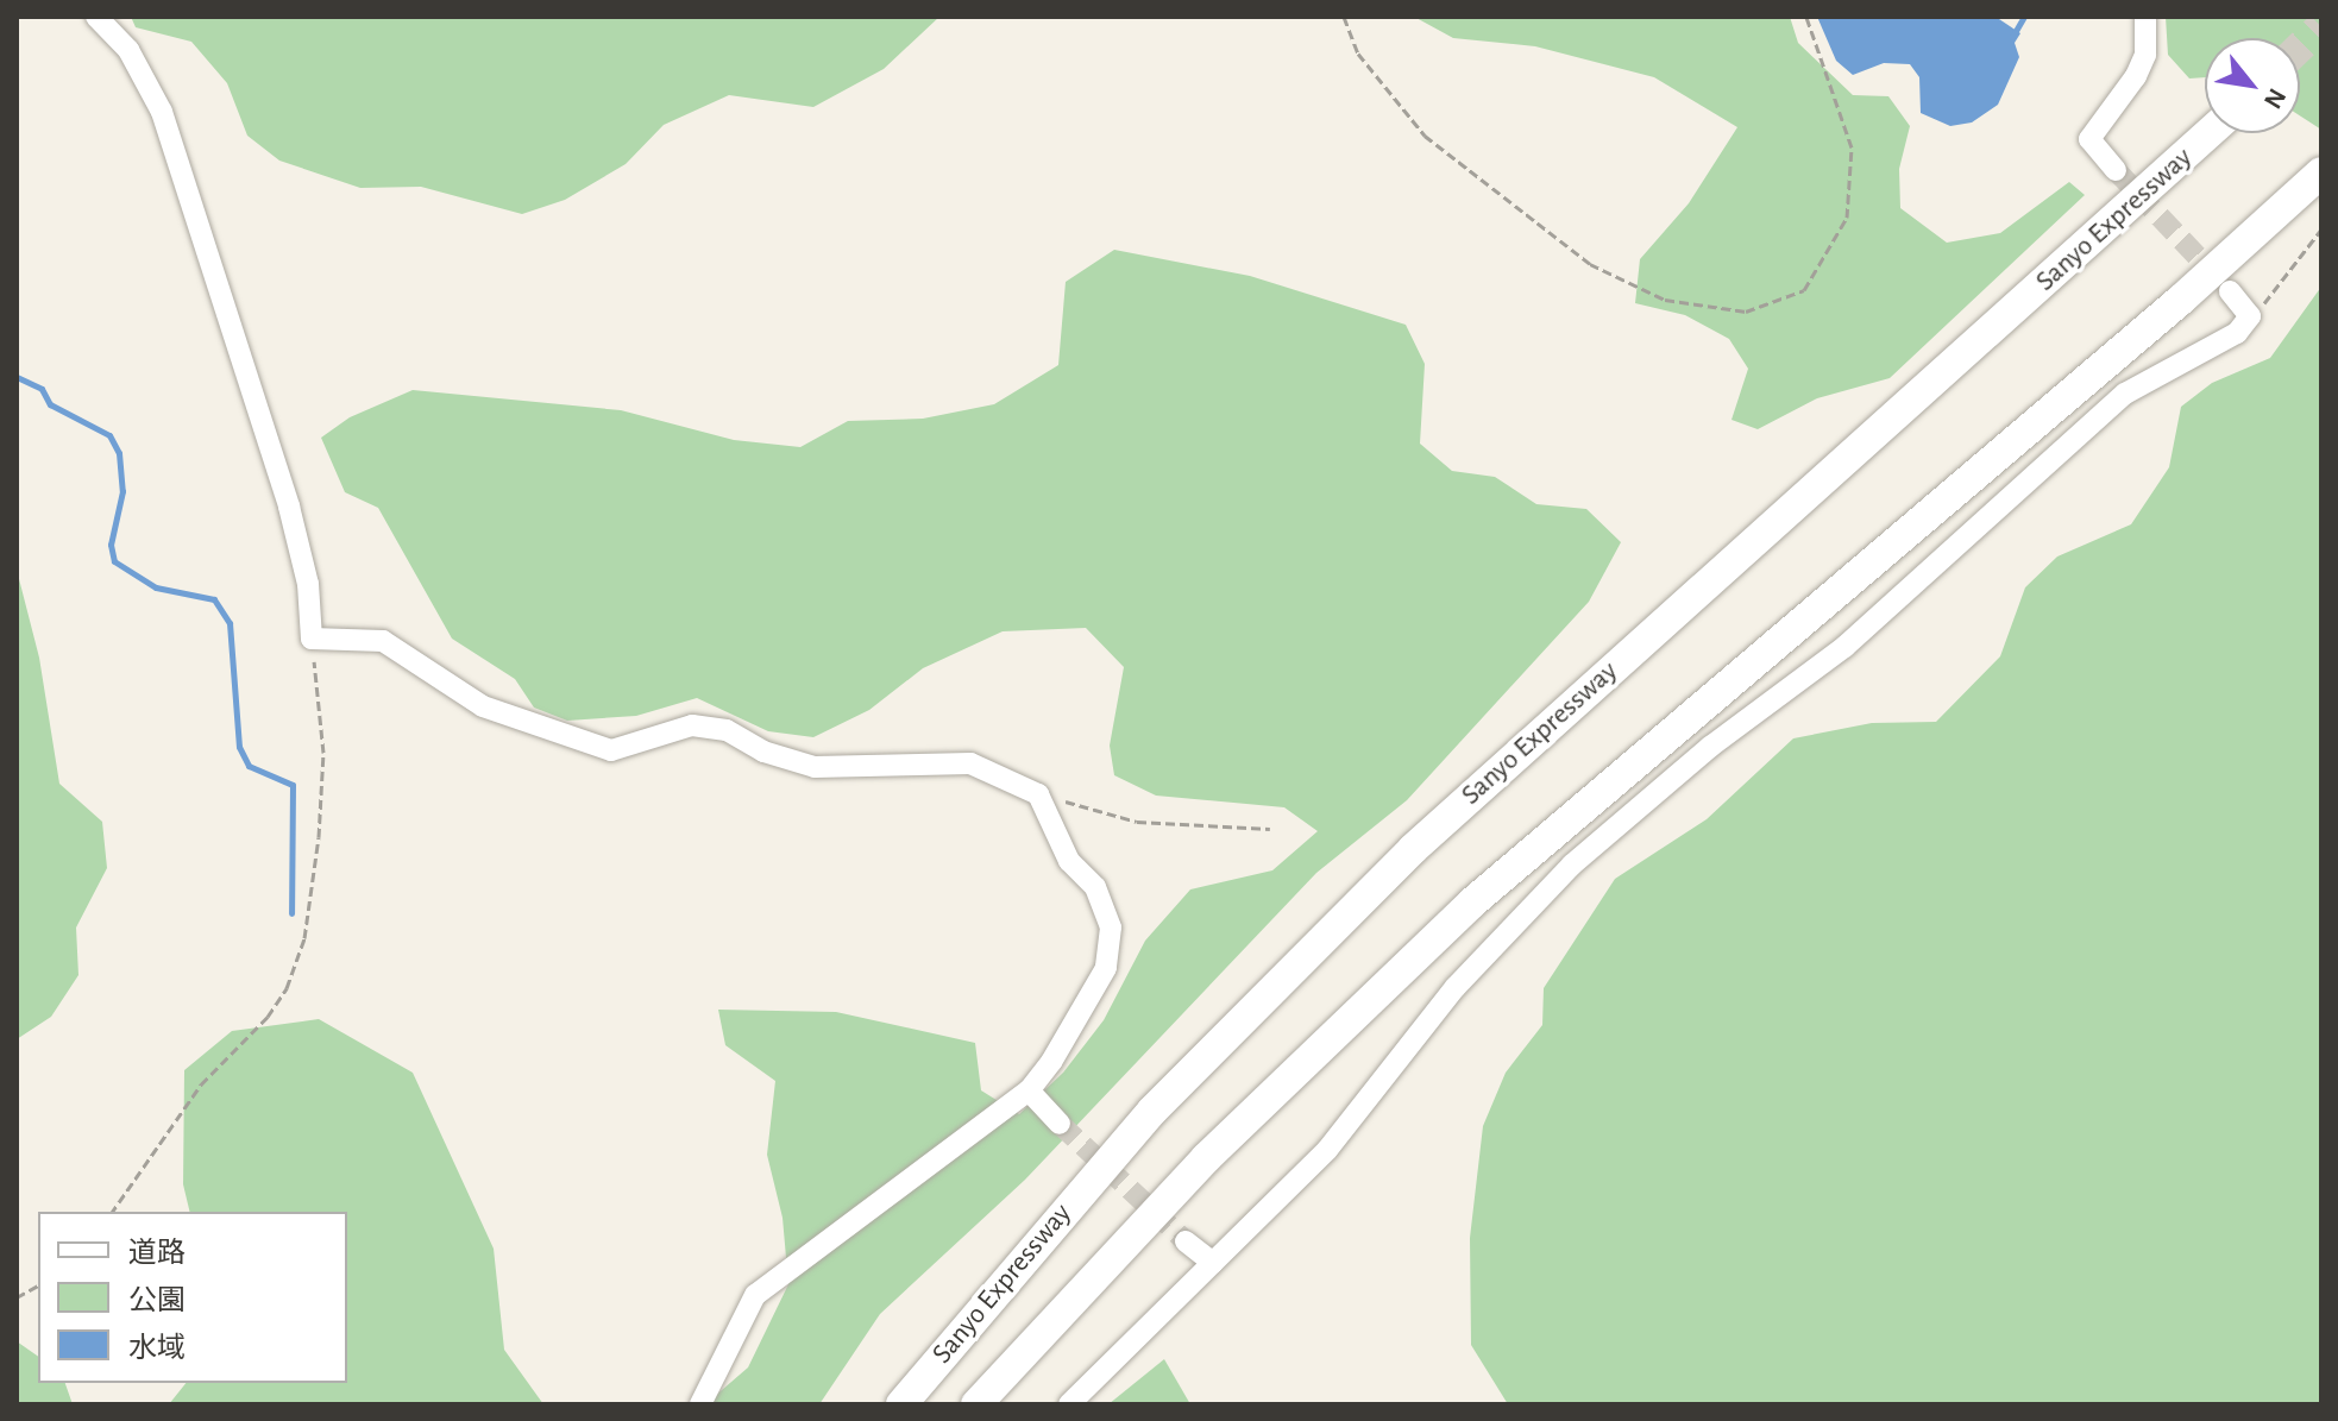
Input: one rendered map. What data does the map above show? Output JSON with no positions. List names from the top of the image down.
{
  "streets": {
    "highway": ["Sanyo Expressway"]
  },
  "legend": ["道路", "公園", "水域"],
  "north": "bottom right"
}
